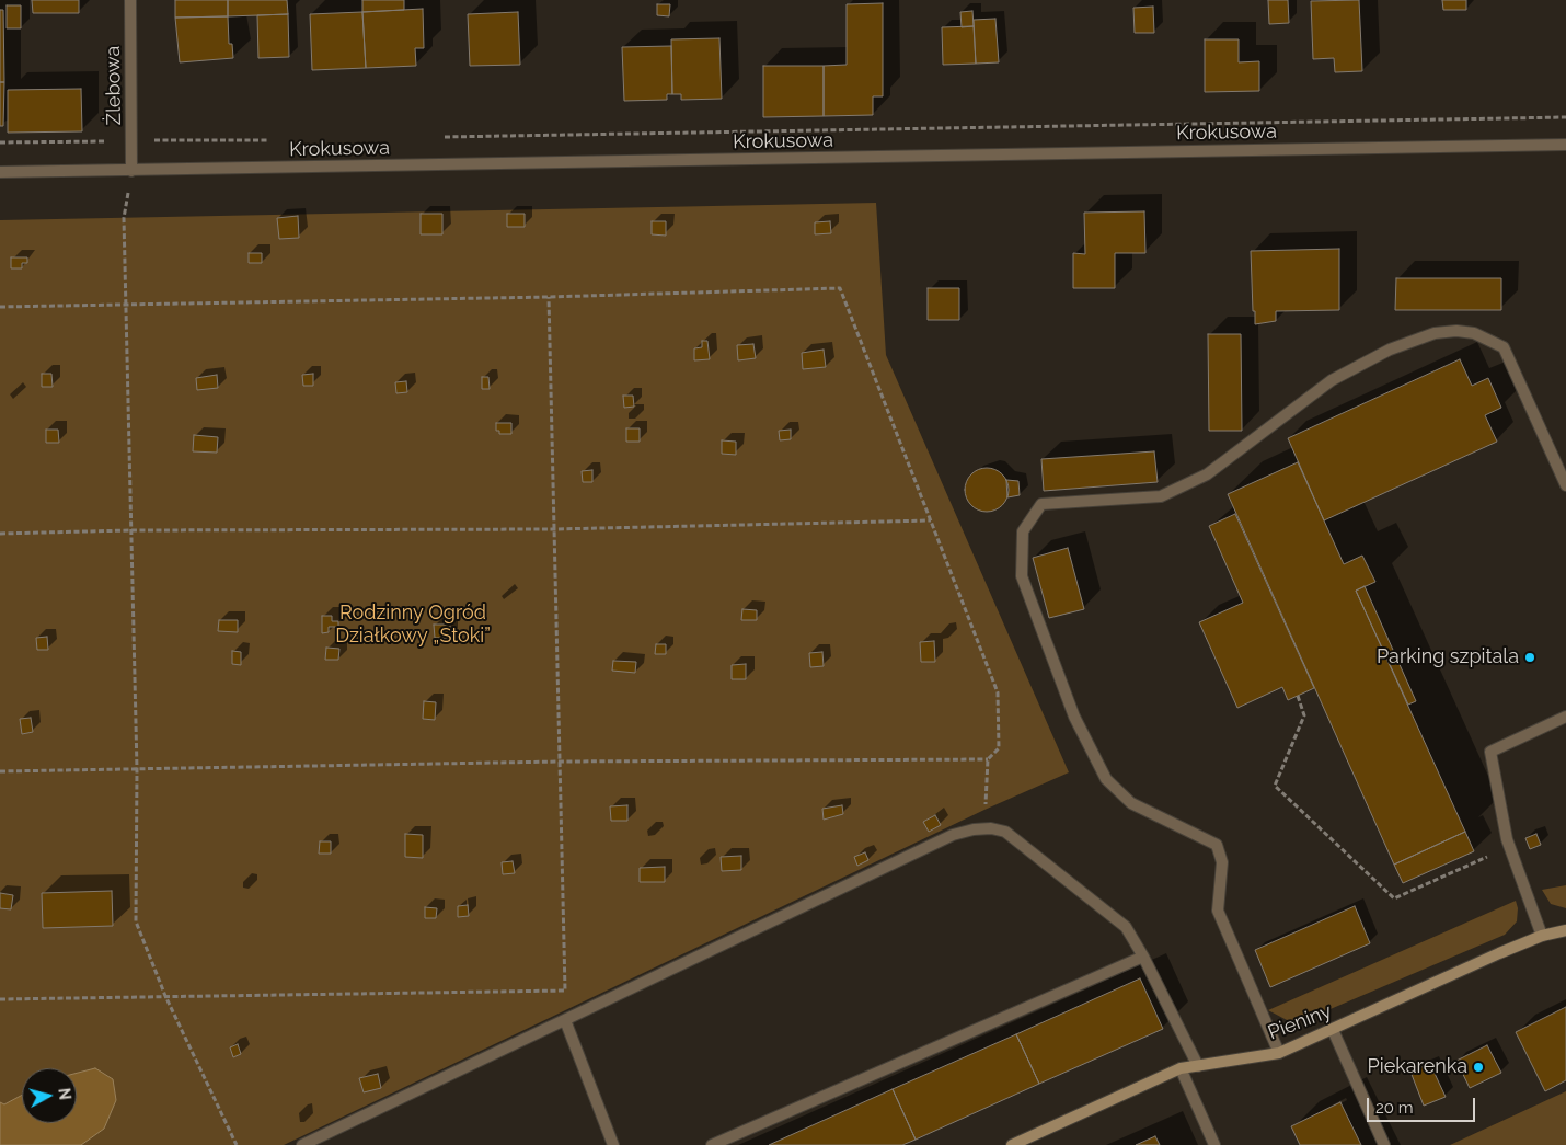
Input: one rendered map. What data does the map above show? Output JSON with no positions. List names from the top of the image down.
{
  "streets": {
    "street": ["Żlebowa", "Krokusowa", "Pieniny"]
  },
  "crossings": [
    ["Żlebowa", "Krokusowa"]
  ],
  "parks": ["Rodzinny Ogród Działkowy „Stoki”"],
  "places": ["Parking szpitala", "Piekarenka"],
  "scale_bar": "20 m",
  "north": "right"
}
